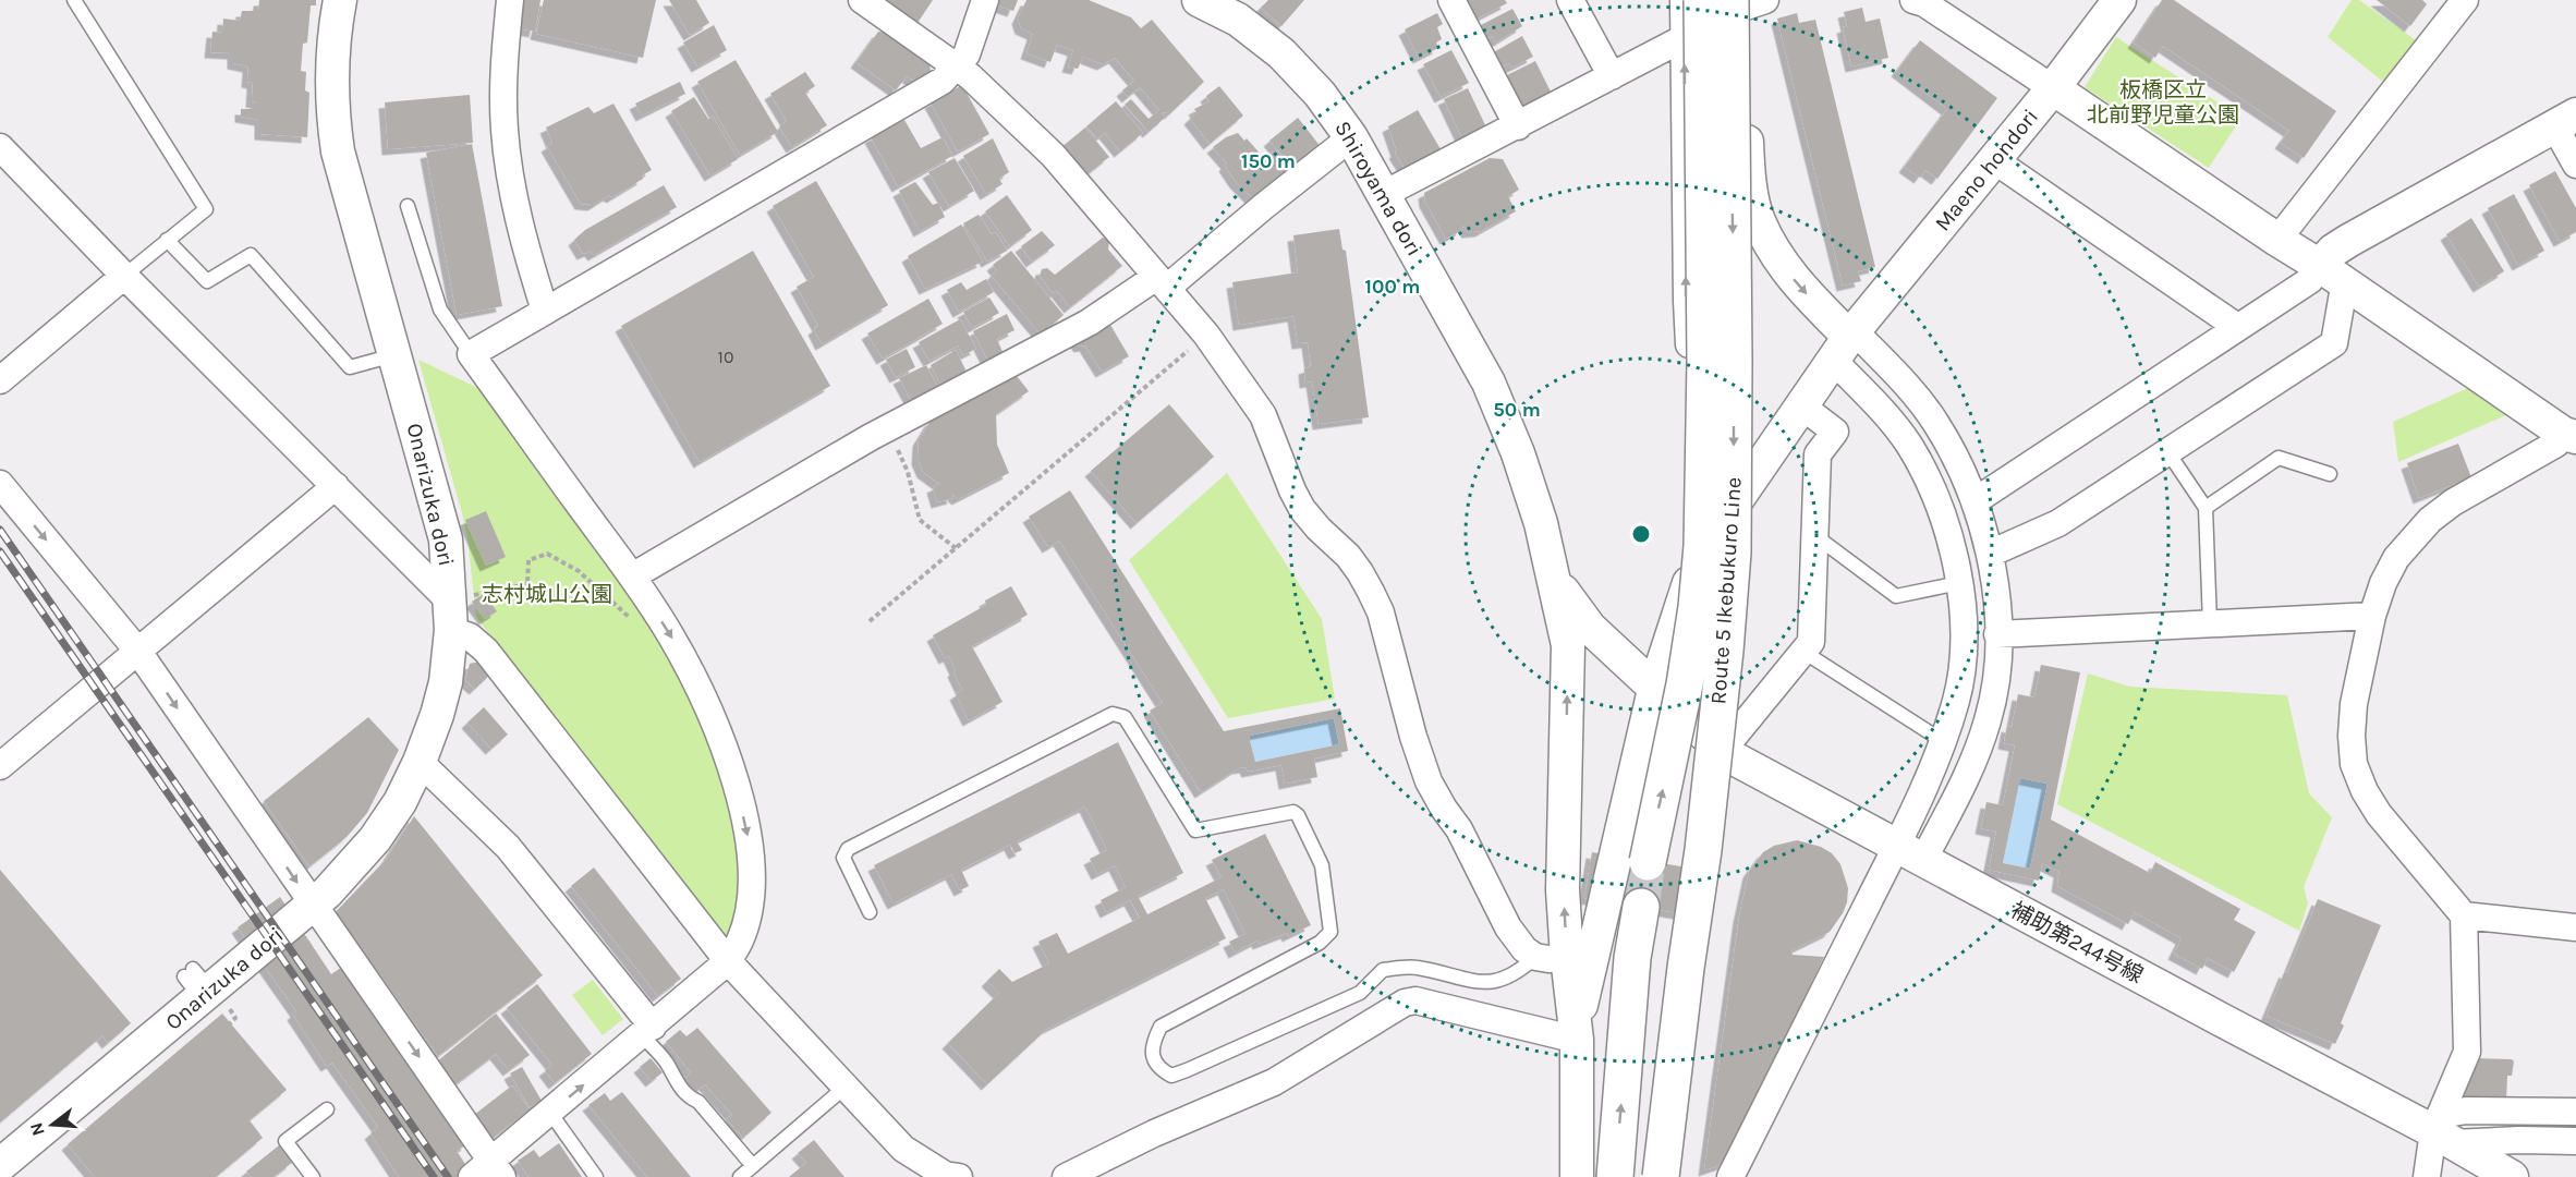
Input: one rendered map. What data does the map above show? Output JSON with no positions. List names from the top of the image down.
{
  "streets": {
    "highway": ["Route 5 Ikebukuro Line"],
    "street": [
      "Maeno hondori",
      "Shiroyama dori",
      "Onarizuka dori",
      "補助第244号線"
    ]
  },
  "crossings": [
    ["Maeno hondori", "補助第244号線"],
    ["Shiroyama dori", "補助第244号線"]
  ],
  "parks": ["板橋区立 北前野児童公園", "志村城山公園"],
  "house_numbers": ["10"],
  "north": "left",
  "rings": ["150 m", "100 m", "50 m"]
}
